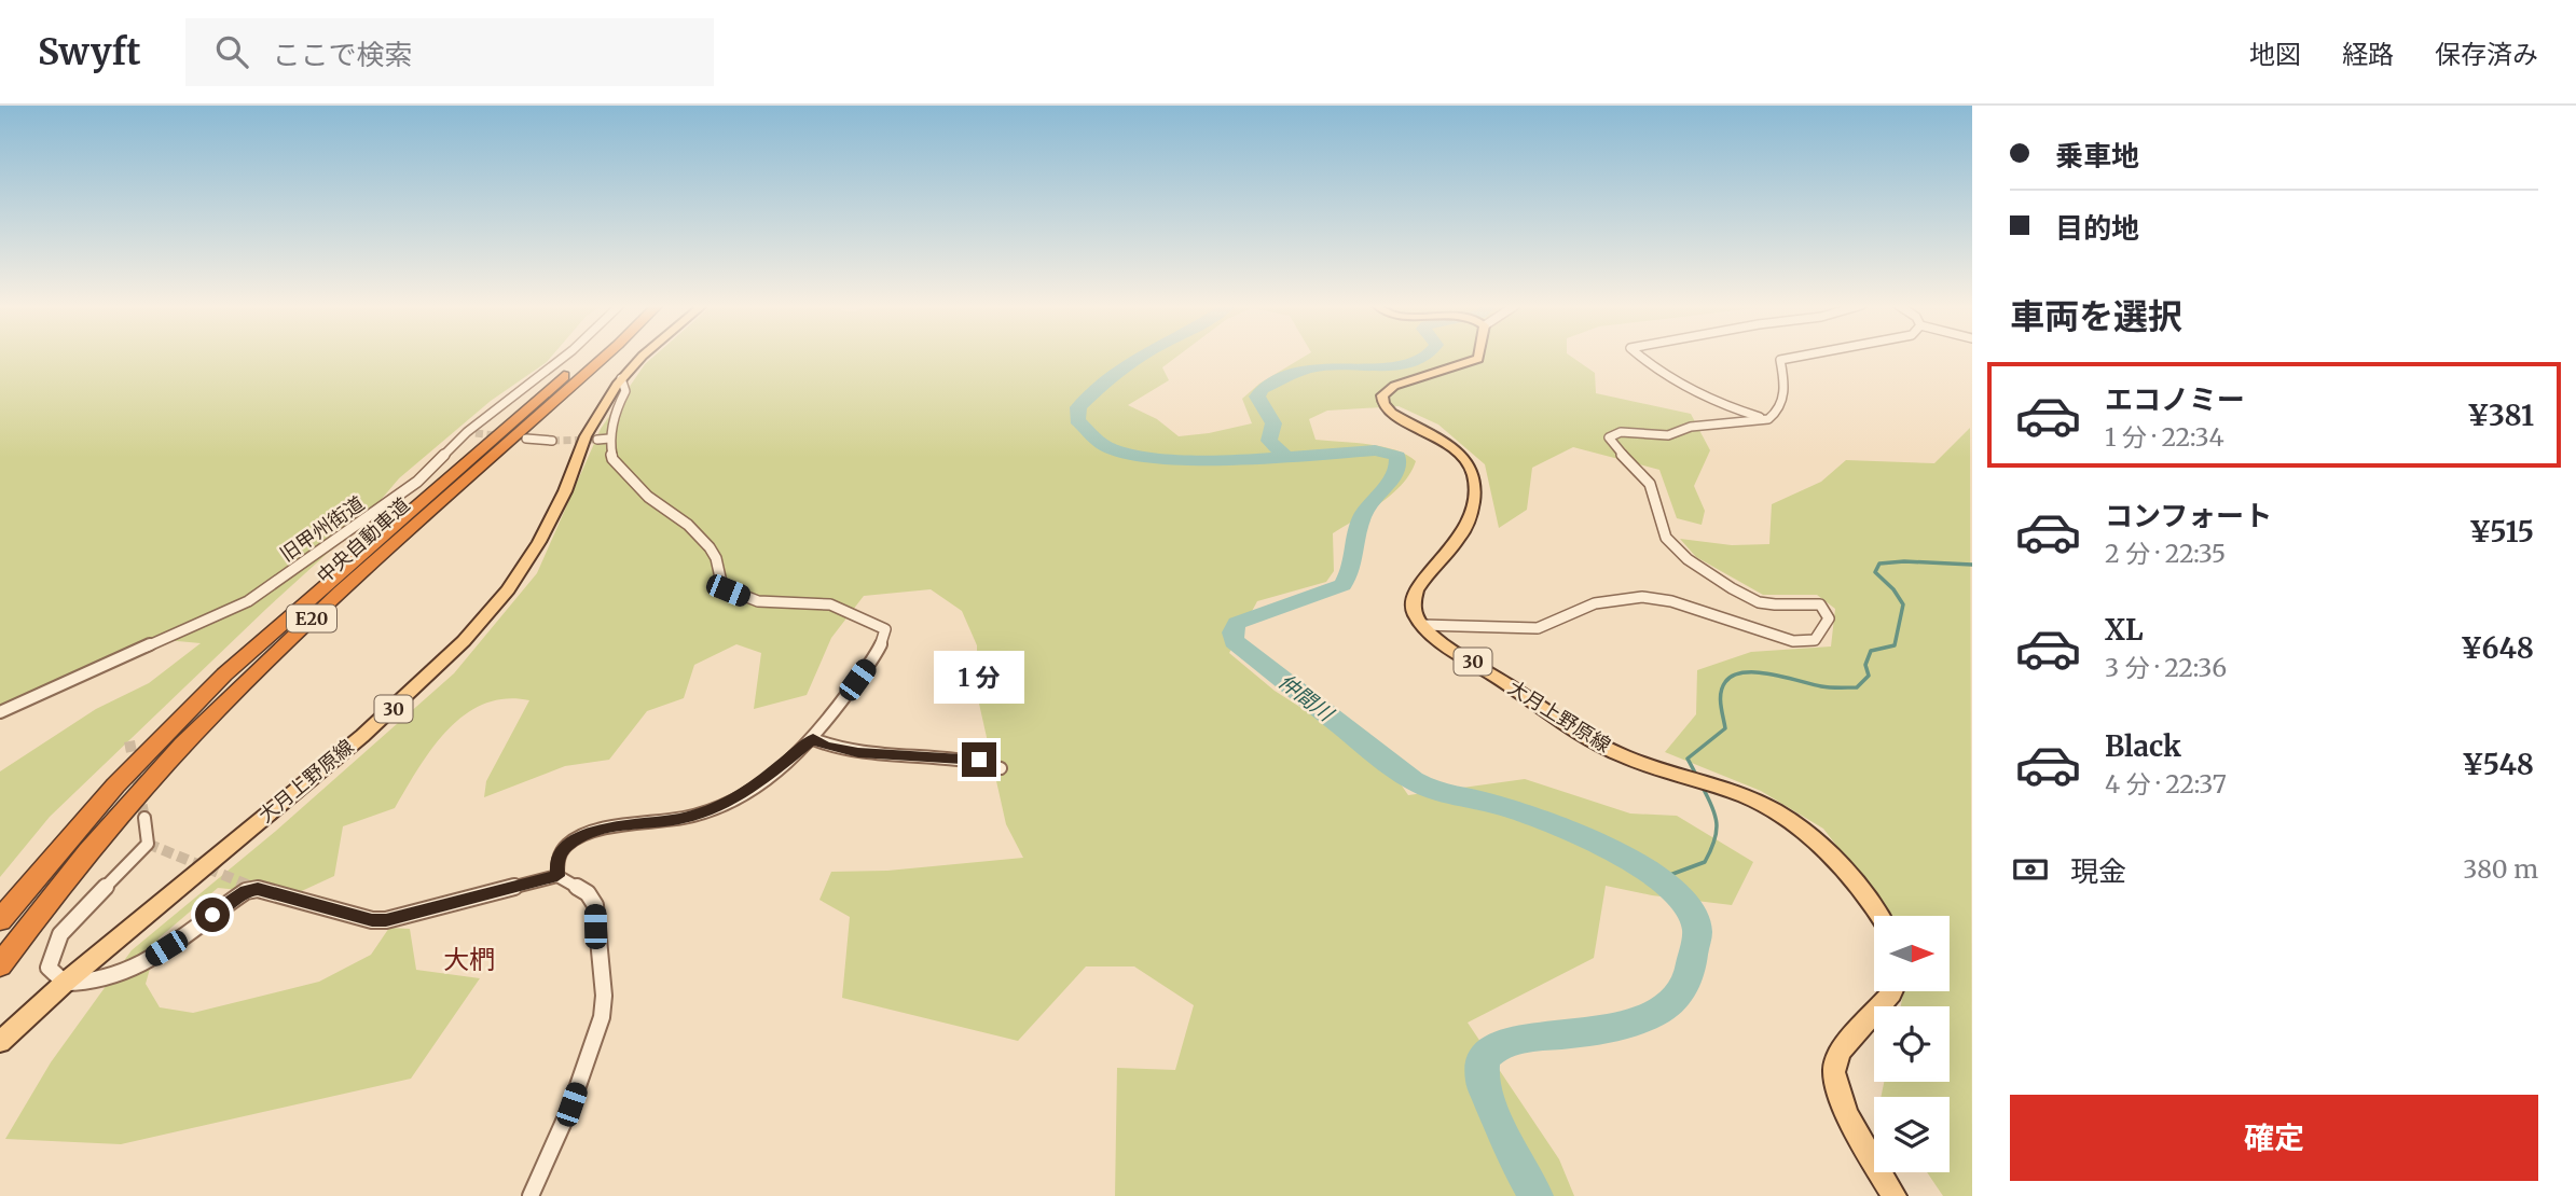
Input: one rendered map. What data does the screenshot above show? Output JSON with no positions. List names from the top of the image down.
{
  "streets": {
    "highway": ["中央自動車道", "E20"],
    "main road": ["30", "大月上野原線"],
    "street": ["旧甲州街道"]
  },
  "districts": ["大椚"],
  "water": ["仲間川"],
  "north": "right",
  "page": {
    "header": "Swyft",
    "search": "ここで検索",
    "nav": ["地図", "経路", "保存済み"],
    "banner": ["乗車地", "目的地"],
    "heading": "車両を選択",
    "list": [
      {
        "name": "エコノミー",
        "note": "1 分 · 22:34",
        "value": "¥381"
      },
      {
        "name": "コンフォート",
        "note": "2 分 · 22:35",
        "value": "¥515"
      },
      {
        "name": "XL",
        "note": "3 分 · 22:36",
        "value": "¥648"
      },
      {
        "name": "Black",
        "note": "4 分 · 22:37",
        "value": "¥548"
      }
    ],
    "bubble": "1 分",
    "pay": ["現金", "380 m"],
    "buttons": "確定"
  }
}
